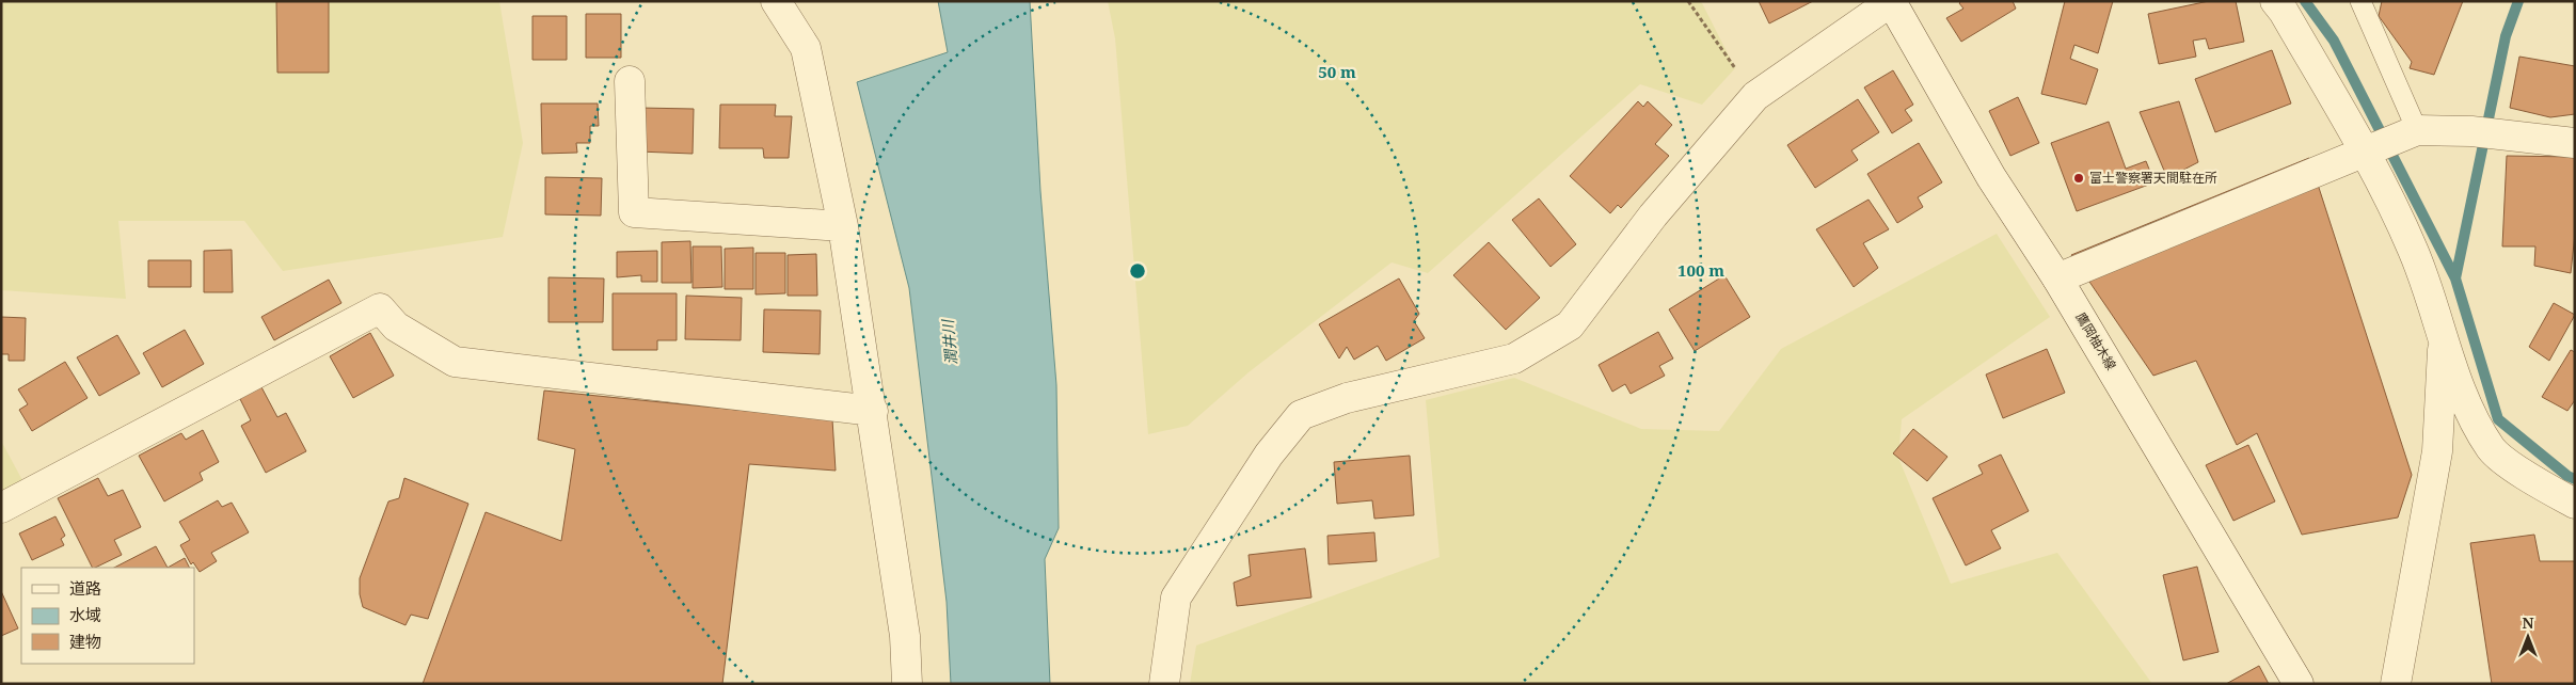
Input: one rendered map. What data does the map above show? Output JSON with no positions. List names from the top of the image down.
{
  "streets": {
    "street": ["鷹岡柚木線"]
  },
  "water": ["潤井川"],
  "places": ["富士警察署天間駐在所"],
  "legend": ["道路", "水域", "建物"],
  "north": "top",
  "rings": ["50 m", "100 m"]
}
